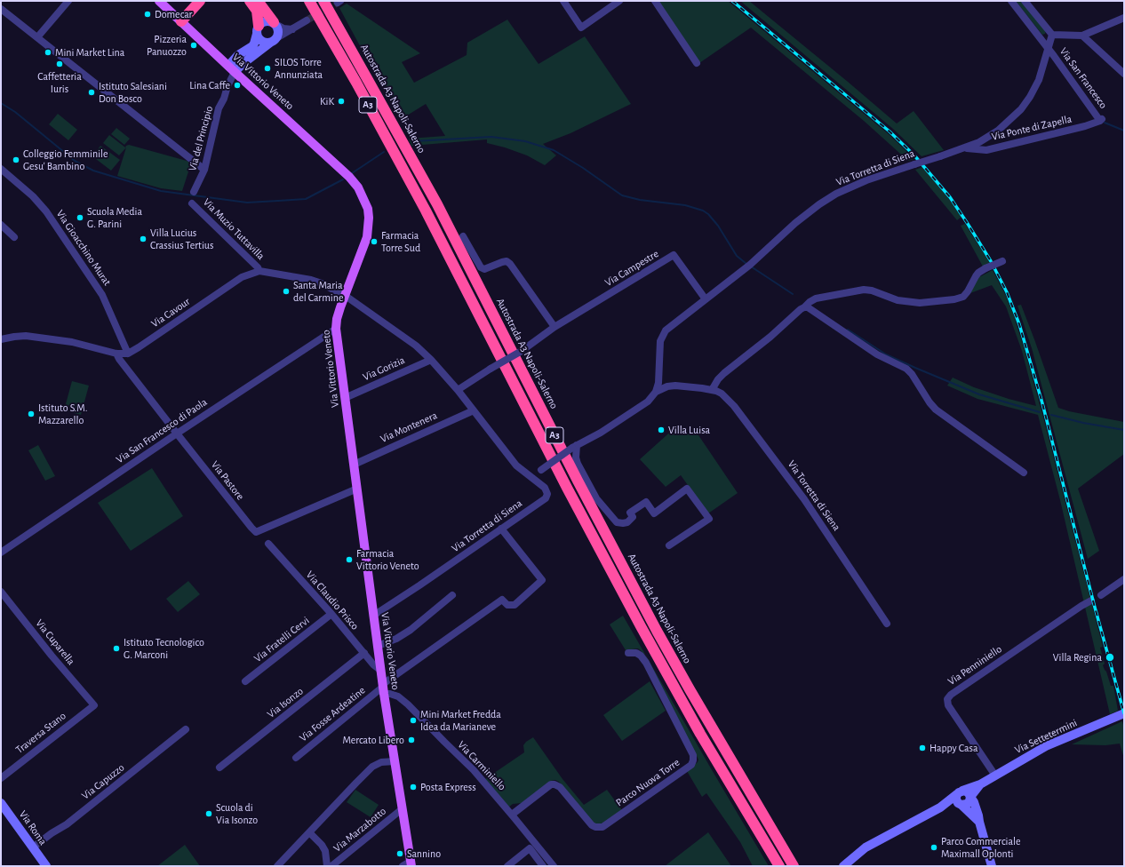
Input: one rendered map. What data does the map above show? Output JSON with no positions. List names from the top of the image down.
{
  "streets": {
    "highway": ["Autostrada A3 Napoli-Salerno", "A3"],
    "main road": ["Via Vittorio Veneto", "Via Settetermini", "Via Roma"],
    "street": [
      "Via San Francesco",
      "Via Ponte di Zapella",
      "Via del Principio",
      "Via Torretta di Siena",
      "Via Muzio Tuttavilla",
      "Via Gioacchino Murat",
      "Via Campestre",
      "Via Cavour",
      "Via Gorizia",
      "Via Montenera",
      "Via San Francesco di Paola",
      "Via Pastore",
      "Via Claudio Prisco",
      "Via Fratelli Cervi",
      "Via Cuparella",
      "Via Penniniello",
      "Via Isonzo",
      "Via Fosse Ardeatine",
      "Traversa Stano",
      "Via Carminiello",
      "Via Capuzzo",
      "Parco Nuova Torre",
      "Via Marzabotto"
    ]
  },
  "crossings": [
    ["Via San Francesco", "Via Ponte di Zapella"],
    ["Via San Francesco", "Via Torretta di Siena"],
    ["Via Vittorio Veneto", "Via del Principio"],
    ["Via Vittorio Veneto", "Via Torretta di Siena"],
    ["Via Vittorio Veneto", "Via Cavour"],
    ["Via Vittorio Veneto", "Via Gorizia"],
    ["Via Vittorio Veneto", "Via Montenera"],
    ["Via Vittorio Veneto", "Via San Francesco di Paola"],
    ["Via Vittorio Veneto", "Via Pastore"],
    ["Via Vittorio Veneto", "Via Claudio Prisco"],
    ["Via Vittorio Veneto", "Via Fosse Ardeatine"],
    ["Via Vittorio Veneto", "Via Carminiello"],
    ["Via Vittorio Veneto", "Via Marzabotto"],
    ["Via Ponte di Zapella", "Via Torretta di Siena"],
    ["Via Torretta di Siena", "Via Campestre"],
    ["Via Torretta di Siena", "Via Fosse Ardeatine"],
    ["Via Muzio Tuttavilla", "Via Cavour"],
    ["Via Gioacchino Murat", "Via Cavour"],
    ["Via San Francesco di Paola", "Via Pastore"],
    ["Via Claudio Prisco", "Via Fratelli Cervi"],
    ["Via Claudio Prisco", "Via Isonzo"],
    ["Via Cuparella", "Traversa Stano"],
    ["Via Penniniello", "Via Settetermini"],
    ["Via Fosse Ardeatine", "Via Carminiello"],
    ["Via Carminiello", "Parco Nuova Torre"],
    ["Via Capuzzo", "Via Roma"]
  ],
  "places": [
    "Domecar",
    "Pizzeria Panuozzo",
    "Mini Market Lina",
    "Caffetteria Iuris",
    "SILOS Torre Annunziata",
    "Lina Caffe",
    "Istituto Salesiani Don Bosco",
    "KiK",
    "Colleggio Femminile Gesu' Bambino",
    "Scuola Media G. Parini",
    "Villa Lucius Crassius Tertius",
    "Farmacia Torre Sud",
    "Santa Maria del Carmine",
    "Istituto S.M. Mazzarello",
    "Villa Luisa",
    "Farmacia Vittorio Veneto",
    "Istituto Tecnologico G. Marconi",
    "Villa Regina",
    "Mini Market Fredda Idea da Marianeve",
    "Mercato Libero",
    "Happy Casa",
    "Posta Express",
    "Scuola di Via Isonzo",
    "Parco Commerciale Maximall Oplonti",
    "Sannino"
  ]
}
